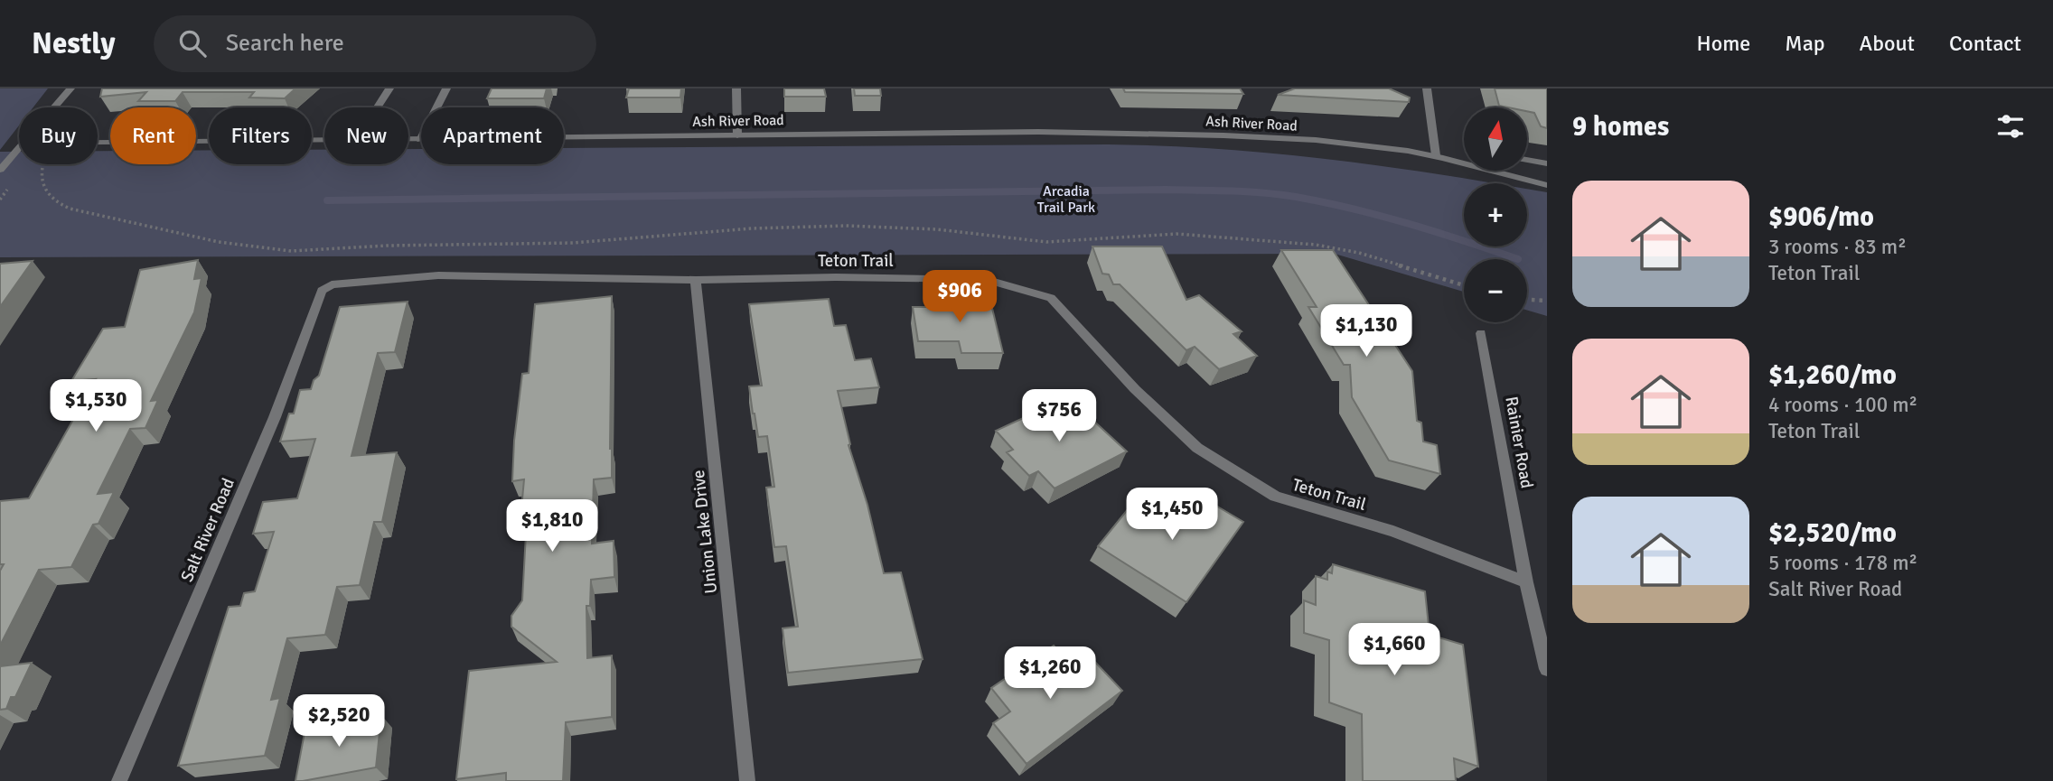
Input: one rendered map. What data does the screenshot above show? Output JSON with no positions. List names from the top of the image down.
{
  "streets": {
    "street": [
      "Ash River Road",
      "Teton Trail",
      "Rainier Road",
      "Salt River Road",
      "Union Lake Drive"
    ]
  },
  "crossings": [
    ["Teton Trail", "Rainier Road"],
    ["Teton Trail", "Salt River Road"],
    ["Teton Trail", "Union Lake Drive"]
  ],
  "parks": ["Arcadia Trail Park"],
  "north": "top",
  "page": {
    "header": "Nestly",
    "search": "Search here",
    "nav": [
      "Home",
      "Map",
      "About",
      "Contact"
    ],
    "heading": "9 homes",
    "map_buttons": ["+", "−"],
    "chip": [
      "Buy",
      "Rent",
      "Filters",
      "New",
      "Apartment"
    ],
    "list": [
      {
        "name": "$906/mo",
        "note": "3 rooms · 83 m² · Teton Trail"
      },
      {
        "name": "$1,260/mo",
        "note": "4 rooms · 100 m² · Teton Trail"
      },
      {
        "name": "$2,520/mo",
        "note": "5 rooms · 178 m² · Salt River Road"
      }
    ],
    "price": [
      "$906",
      "$1,130",
      "$1,530",
      "$756",
      "$1,450",
      "$1,810",
      "$1,660",
      "$1,260",
      "$2,520"
    ]
  }
}
